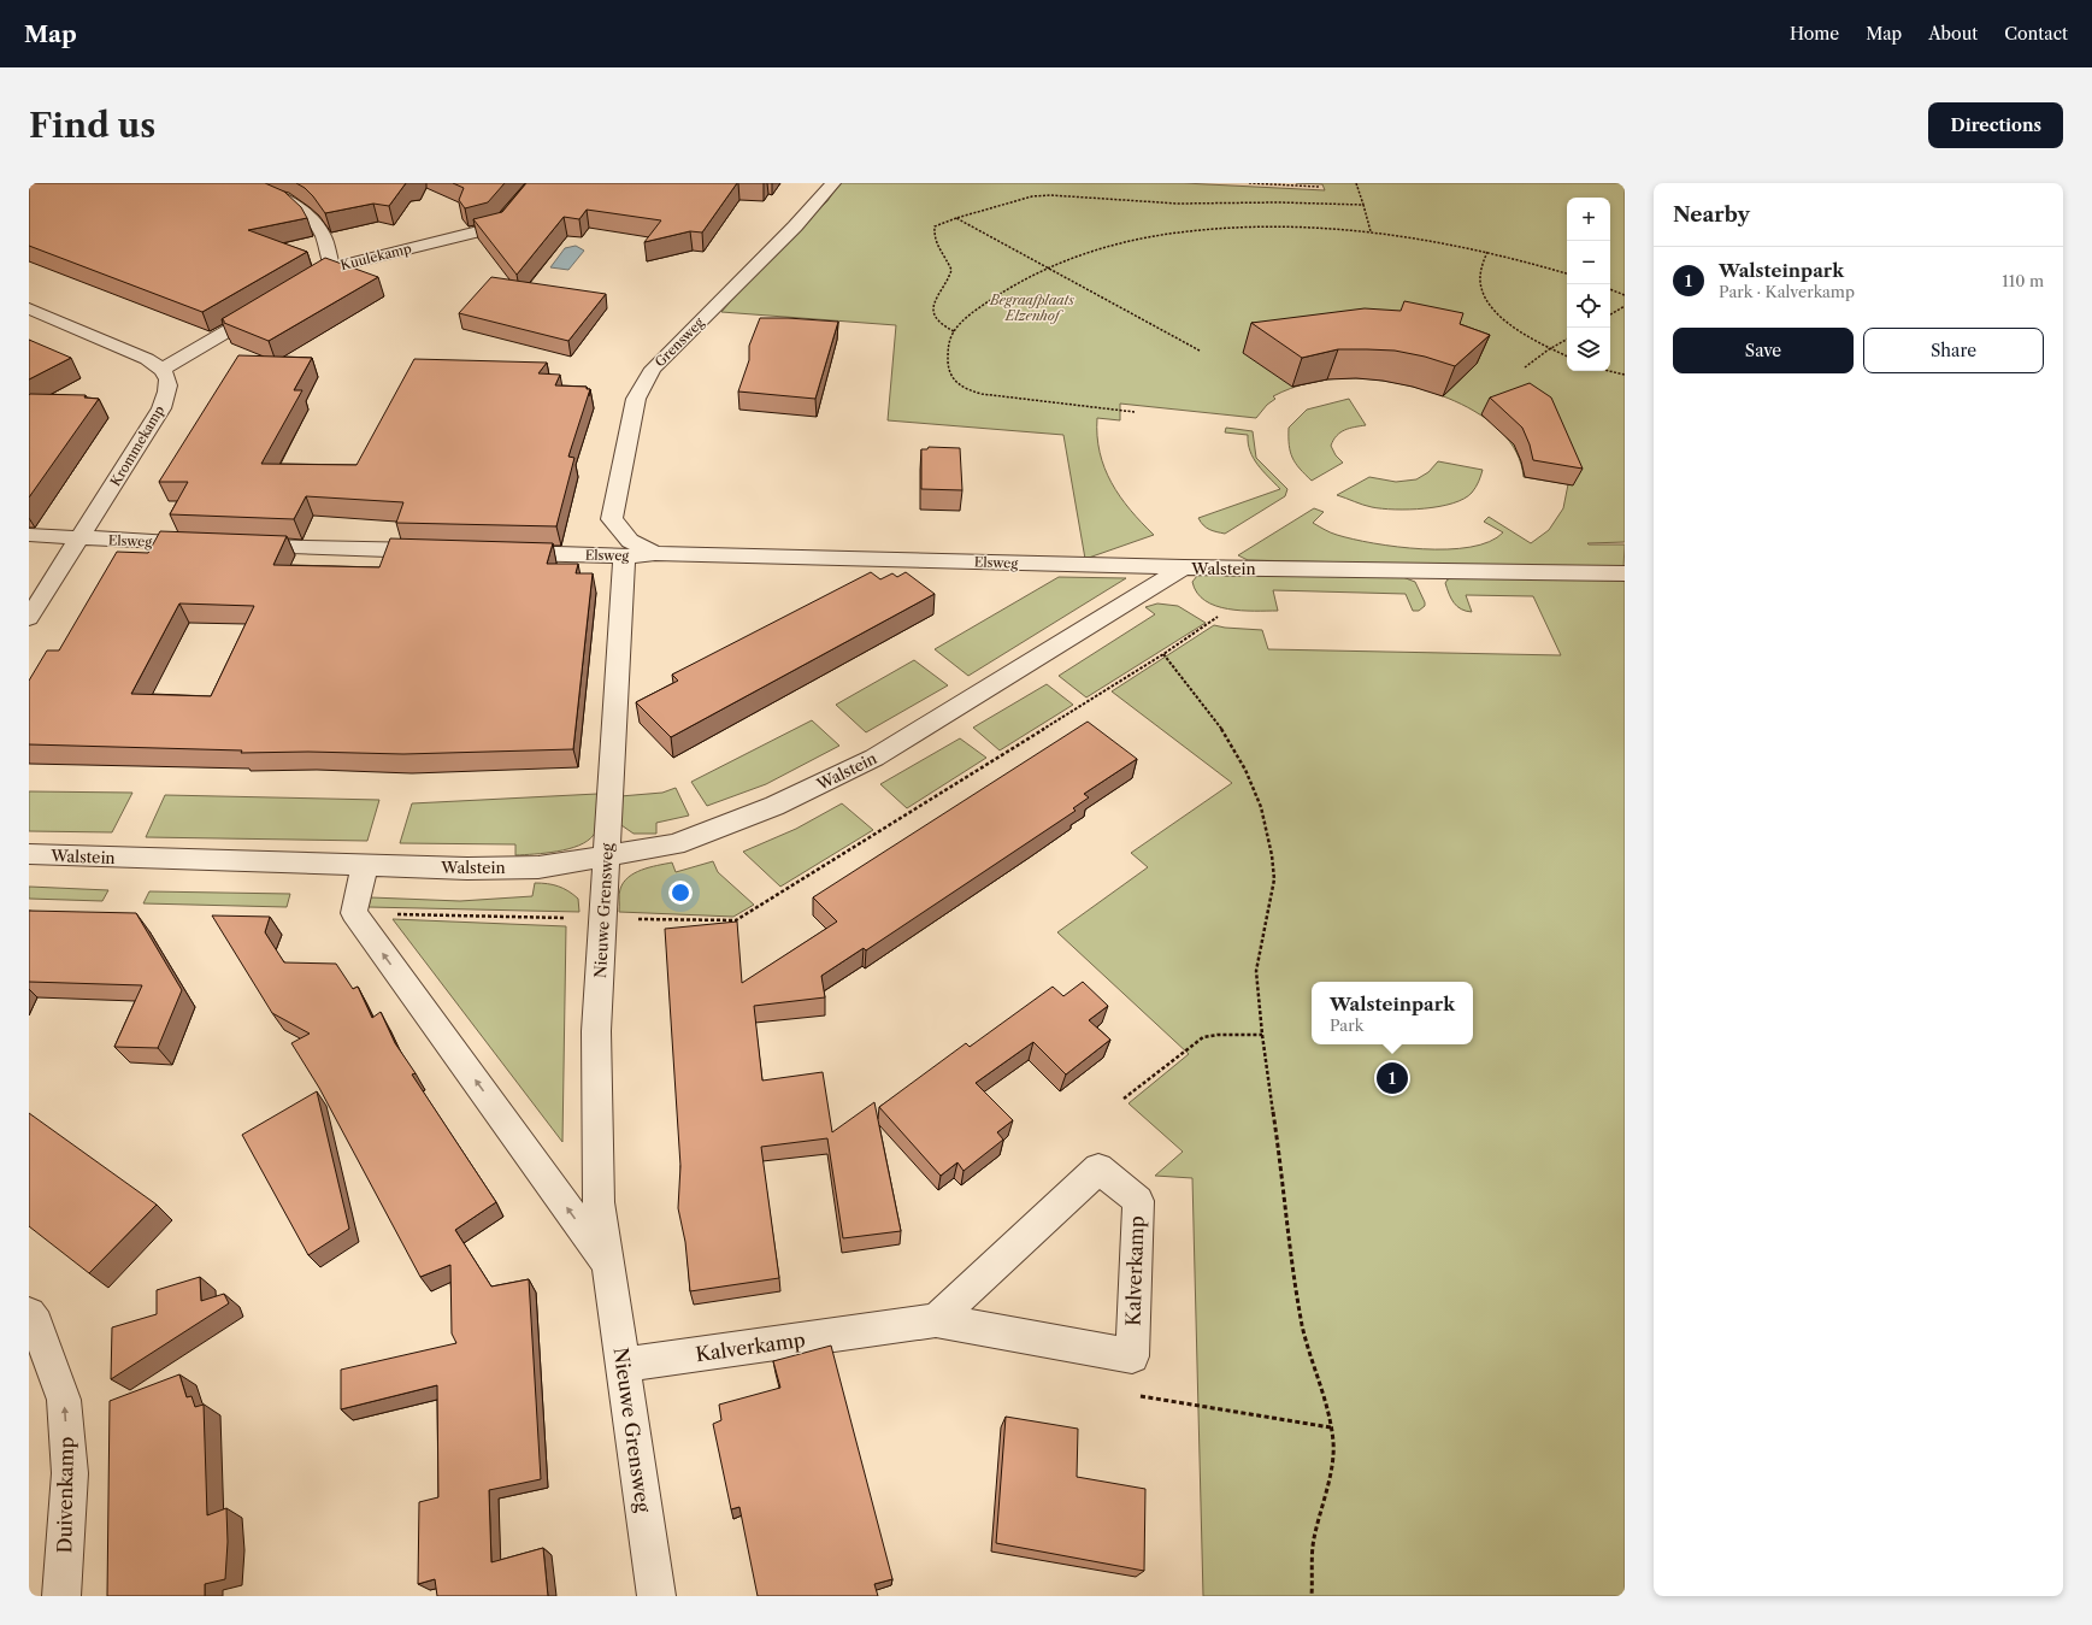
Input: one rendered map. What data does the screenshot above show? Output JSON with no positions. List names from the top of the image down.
{
  "streets": {
    "street": [
      "Kuulekamp",
      "Grensweg",
      "Krommekamp",
      "Elsweg",
      "Walstein",
      "Nieuwe Grensweg",
      "Kalverkamp",
      "Duivenkamp"
    ]
  },
  "crossings": [
    ["Grensweg", "Elsweg"],
    ["Krommekamp", "Elsweg"],
    ["Elsweg", "Walstein"],
    ["Elsweg", "Nieuwe Grensweg"],
    ["Walstein", "Nieuwe Grensweg"],
    ["Nieuwe Grensweg", "Kalverkamp"]
  ],
  "one_way": ["Duivenkamp"],
  "parks": ["Begraafplaats Elzenhof"],
  "page": {
    "header": "Map",
    "nav": [
      "Home",
      "Map",
      "About",
      "Contact"
    ],
    "buttons": [
      "Directions",
      ["Save", "Share"]
    ],
    "title": "Find us",
    "heading": "Nearby",
    "map_buttons": ["+", "−"],
    "list": [
      {
        "mark": "1",
        "name": "Walsteinpark",
        "note": "Park · Kalverkamp",
        "value": "110 m"
      }
    ],
    "popup": ["Walsteinpark", "Park"],
    "pins": "1"
  }
}
